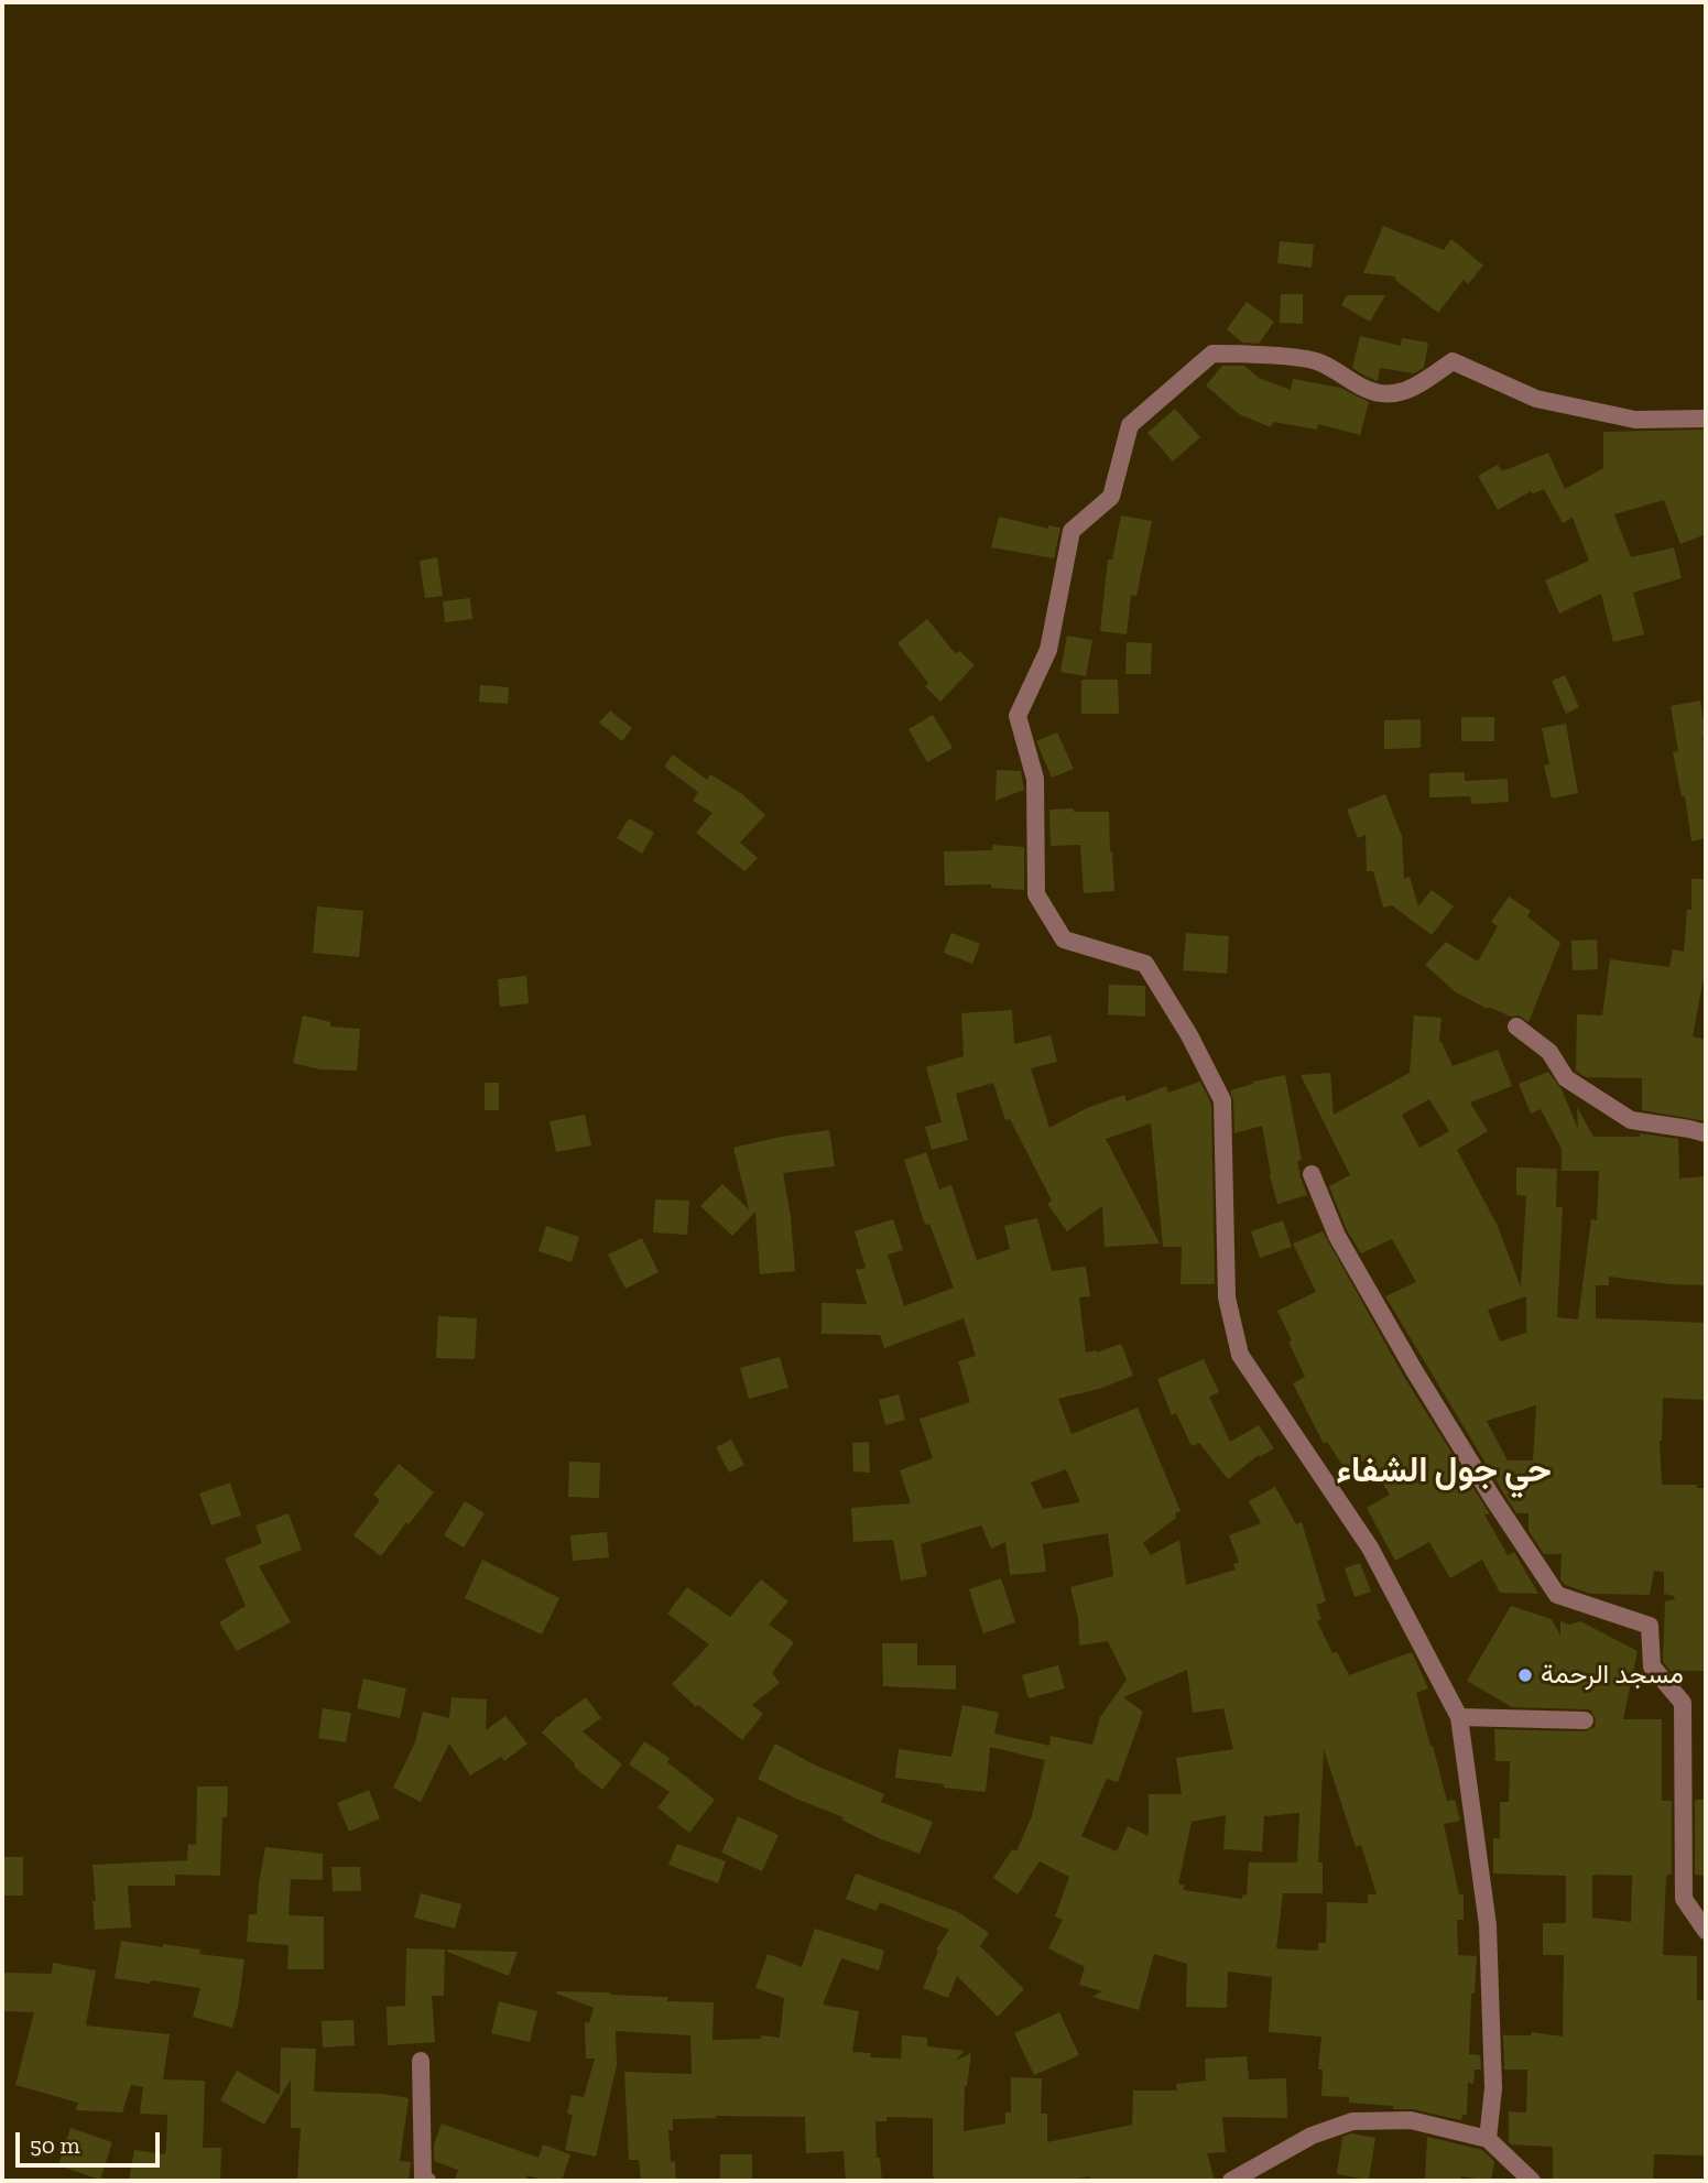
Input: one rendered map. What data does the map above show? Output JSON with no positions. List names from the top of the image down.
{
  "districts": ["حي جول الشفاء"],
  "places": ["مسجد الرحمة"],
  "scale_bar": "50 m"
}
